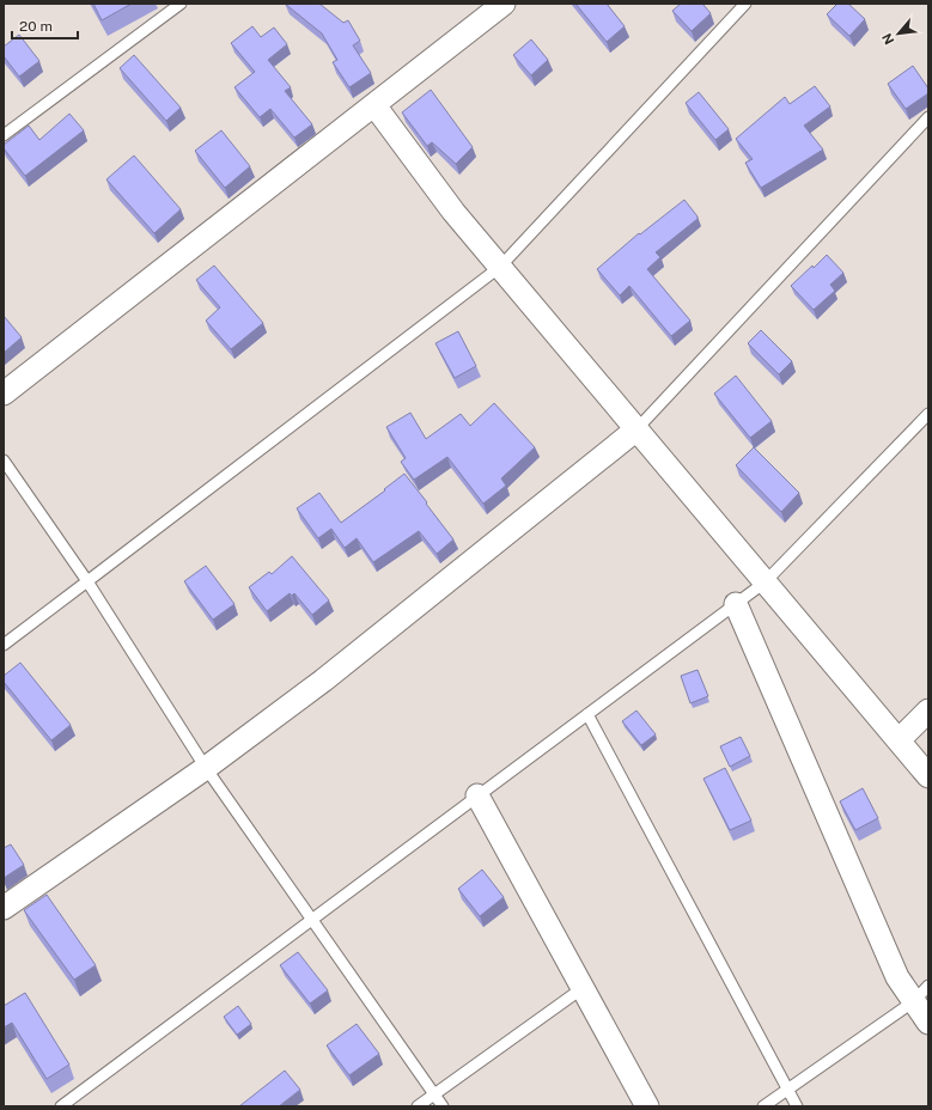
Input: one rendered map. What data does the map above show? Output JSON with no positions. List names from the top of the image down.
{
  "scale_bar": "20 m",
  "north": "bottom left"
}
